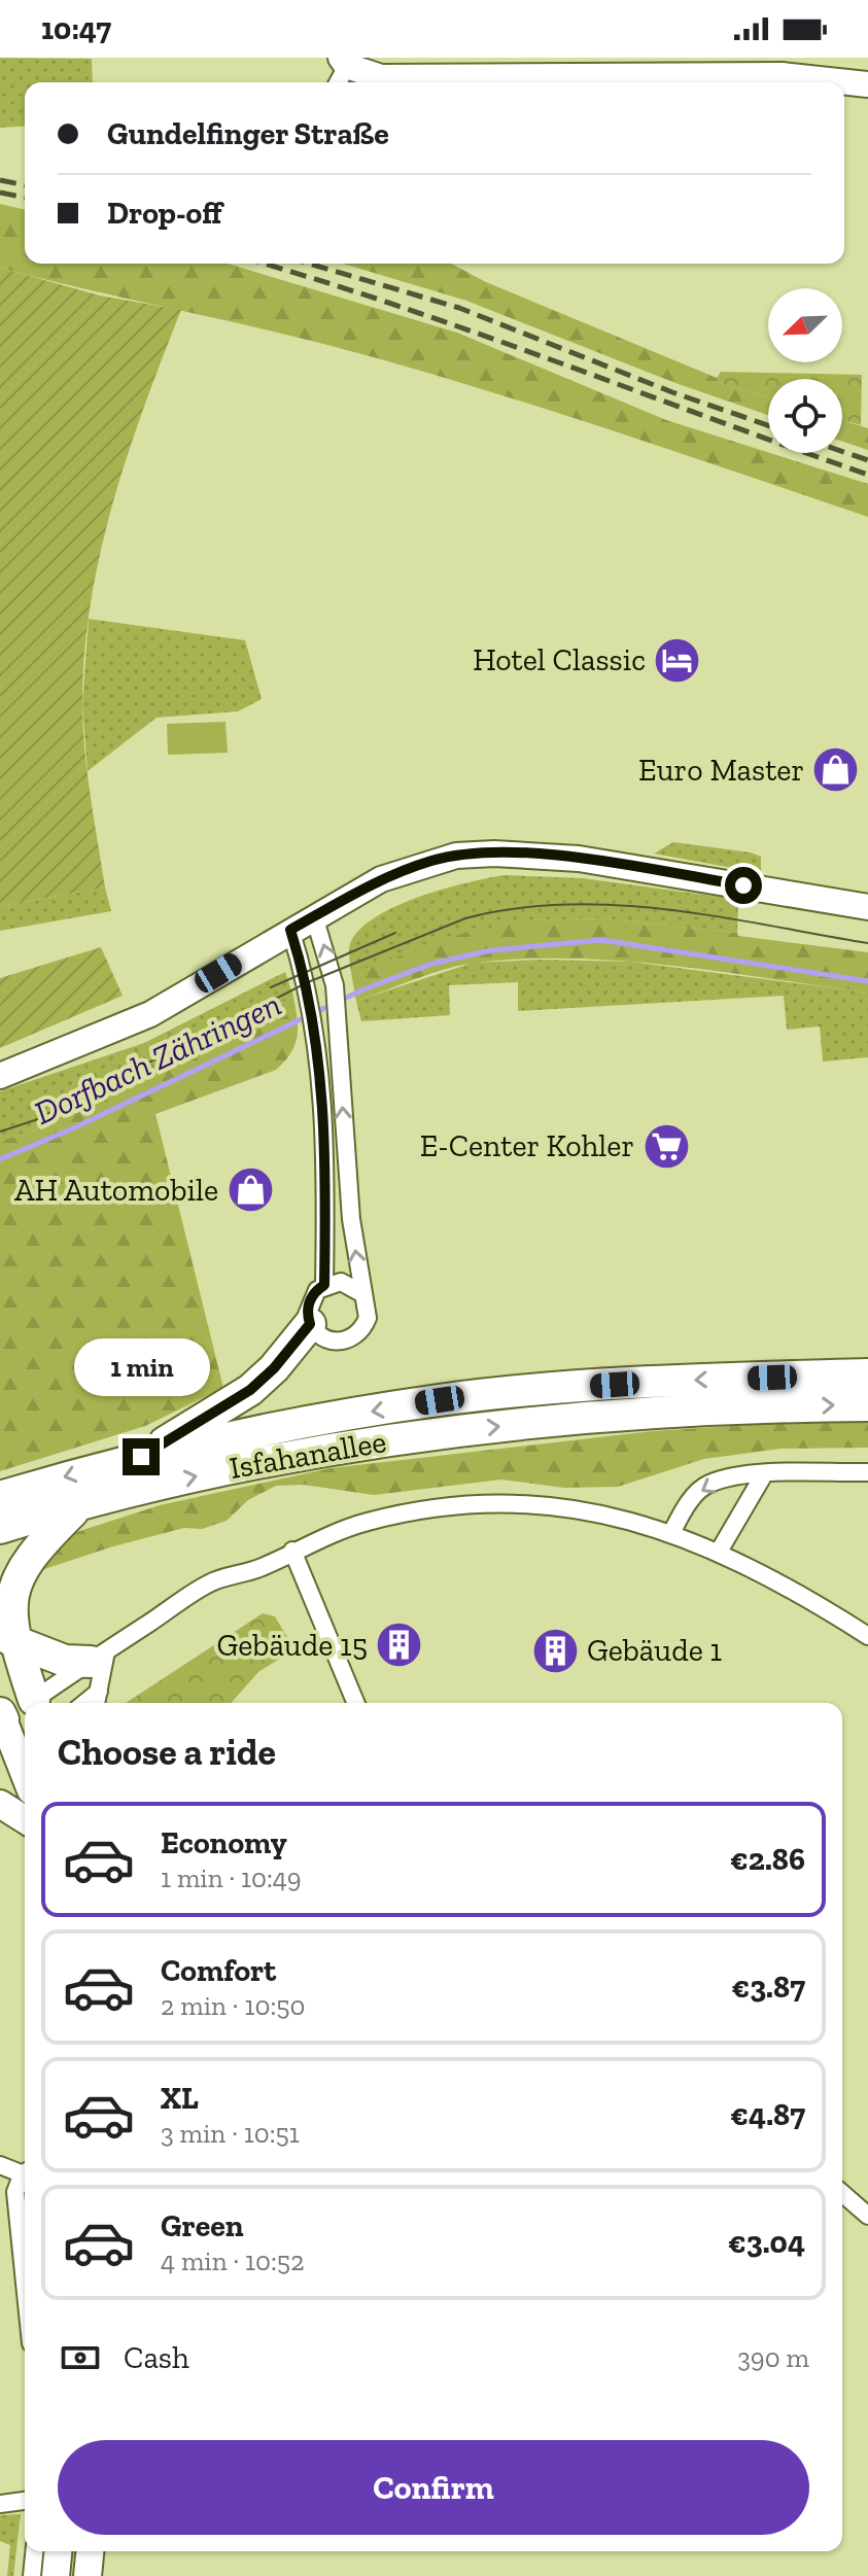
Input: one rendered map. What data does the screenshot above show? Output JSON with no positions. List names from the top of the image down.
{
  "streets": {
    "highway": ["Isfahanallee"]
  },
  "water": ["Dorfbach Zähringen"],
  "places": {
    "hotel": ["Hotel Classic"],
    "shop": ["Euro Master", "AH Automobile"],
    "supermarket": ["E-Center Kohler"],
    "building": ["Gebäude 15", "Gebäude 1"]
  },
  "north": "bottom left",
  "page": {
    "status": "10:47",
    "banner": ["Gundelfinger Straße", "Drop-off"],
    "bubble": "1 min",
    "heading": "Choose a ride",
    "list": [
      {
        "name": "Economy",
        "note": "1 min · 10:49",
        "value": "€2.86"
      },
      {
        "name": "Comfort",
        "note": "2 min · 10:50",
        "value": "€3.87"
      },
      {
        "name": "XL",
        "note": "3 min · 10:51",
        "value": "€4.87"
      },
      {
        "name": "Green",
        "note": "4 min · 10:52",
        "value": "€3.04"
      }
    ],
    "pay": ["Cash", "390 m"],
    "buttons": "Confirm"
  }
}
